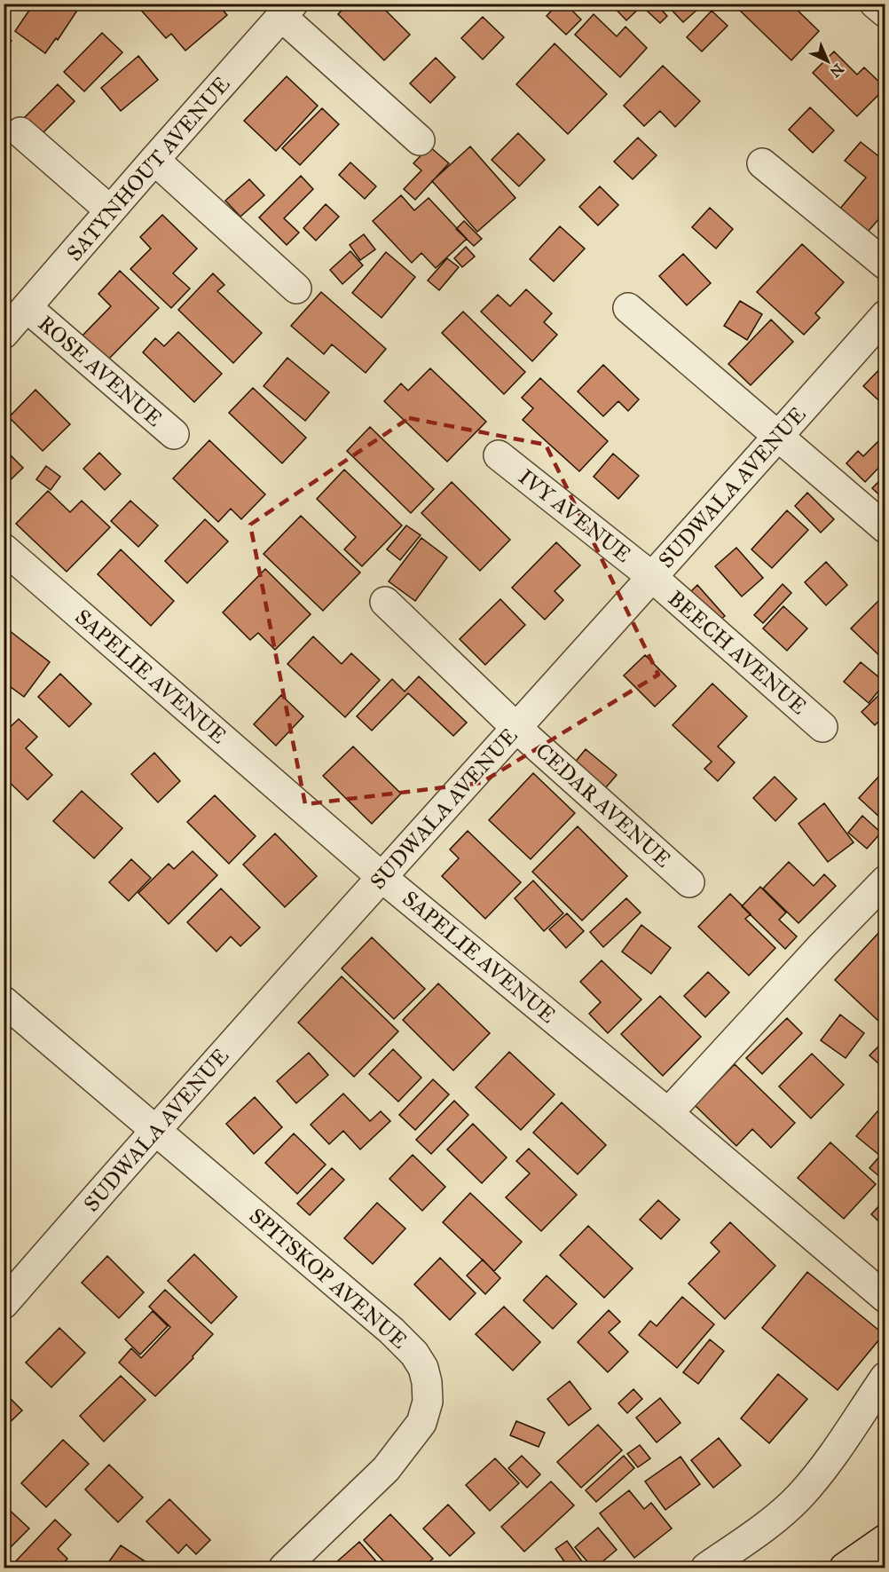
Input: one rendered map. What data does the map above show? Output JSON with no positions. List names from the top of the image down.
{
  "streets": {
    "street": [
      "SATYNHOUT AVENUE",
      "ROSE AVENUE",
      "SUDWALA AVENUE",
      "IVY AVENUE",
      "BEECH AVENUE",
      "SAPELIE AVENUE",
      "CEDAR AVENUE",
      "SPITSKOP AVENUE"
    ]
  },
  "crossings": [
    ["SATYNHOUT AVENUE", "ROSE AVENUE"],
    ["SUDWALA AVENUE", "IVY AVENUE"],
    ["SUDWALA AVENUE", "BEECH AVENUE"],
    ["SUDWALA AVENUE", "SAPELIE AVENUE"],
    ["SUDWALA AVENUE", "CEDAR AVENUE"],
    ["SUDWALA AVENUE", "SPITSKOP AVENUE"],
    ["IVY AVENUE", "BEECH AVENUE"]
  ],
  "north": "bottom right"
}
